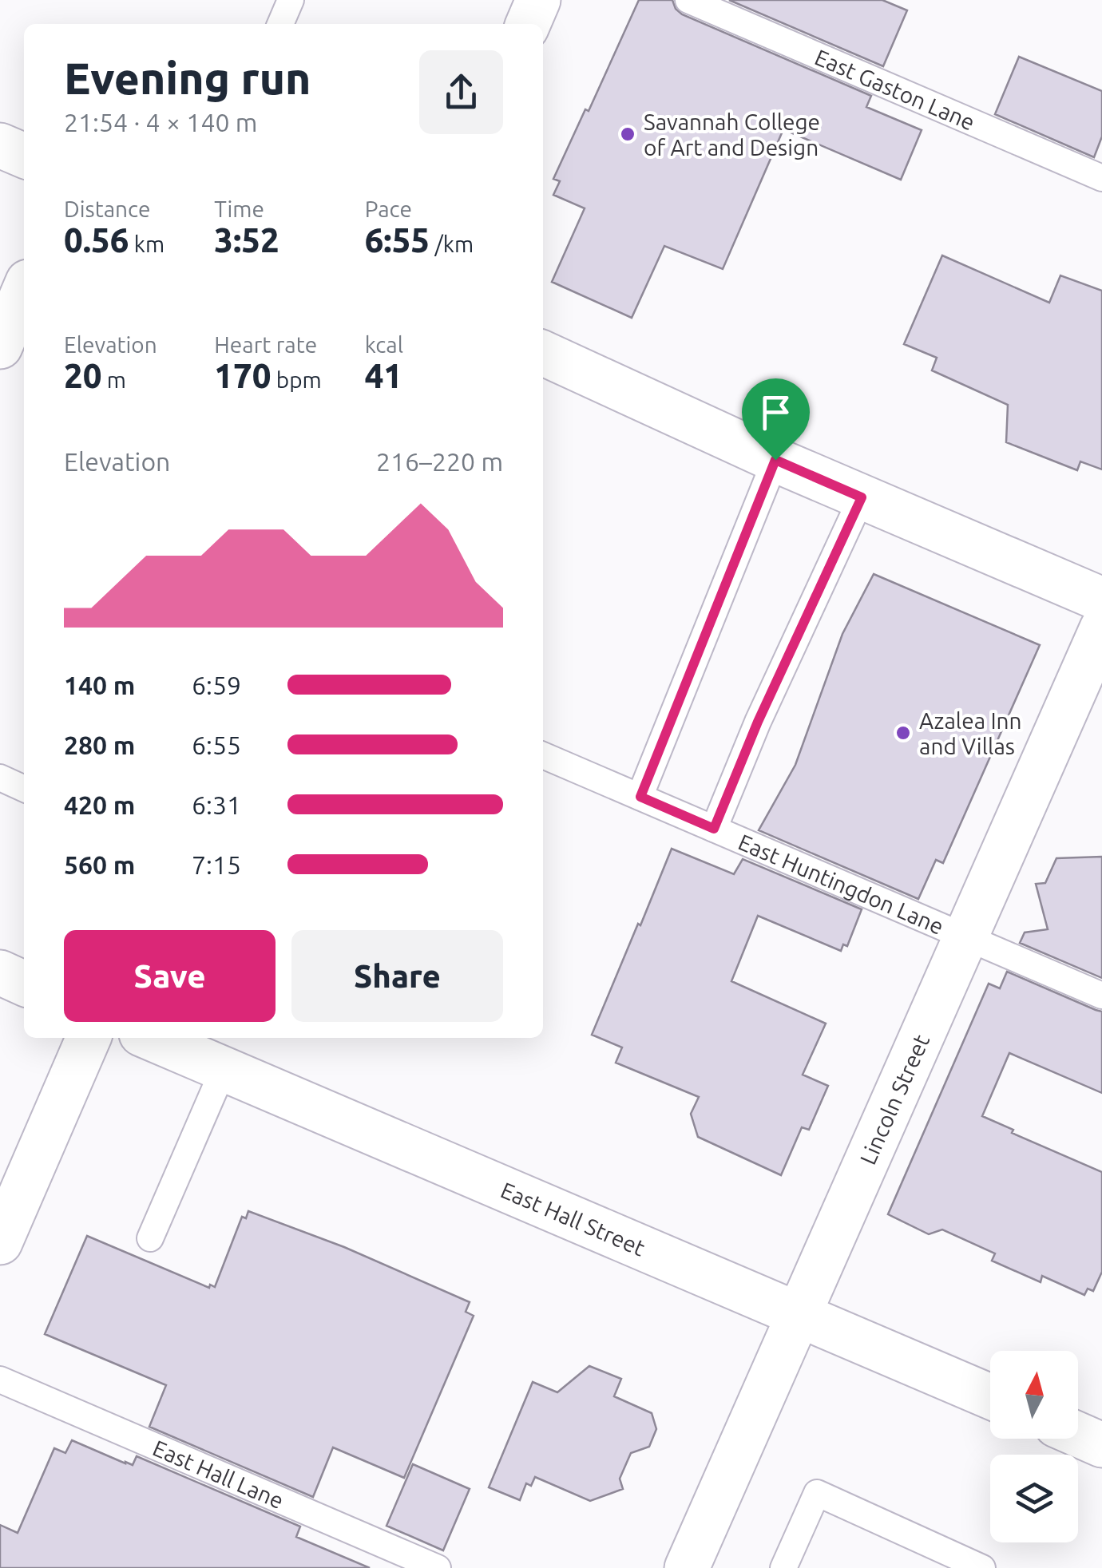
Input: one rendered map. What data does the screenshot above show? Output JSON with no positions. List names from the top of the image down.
{
  "streets": {
    "street": ["Lincoln Street", "East Hall Street"],
    "lane": ["East Gaston Lane", "East Huntingdon Lane", "East Hall Lane"]
  },
  "crossings": [
    ["East Huntingdon Lane", "Lincoln Street"],
    ["Lincoln Street", "East Hall Street"]
  ],
  "places": ["Savannah College of Art and Design", "Azalea Inn and Villas"],
  "north": "top",
  "page": {
    "heading": ["Evening run", "21:54 · 4 × 140 m"],
    "stats": [
      ["Distance", "0.56 km"],
      ["Time", "3:52"],
      ["Pace", "6:55 /km"],
      ["Elevation", "20 m"],
      ["Heart rate", "170 bpm"],
      ["kcal", "41"]
    ],
    "chart": ["Elevation", "216–220 m"],
    "list": [
      {
        "name": "140 m",
        "note": "6:59"
      },
      {
        "name": "280 m",
        "note": "6:55"
      },
      {
        "name": "420 m",
        "note": "6:31"
      },
      {
        "name": "560 m",
        "note": "7:15"
      }
    ],
    "buttons": ["Save", "Share"]
  }
}
